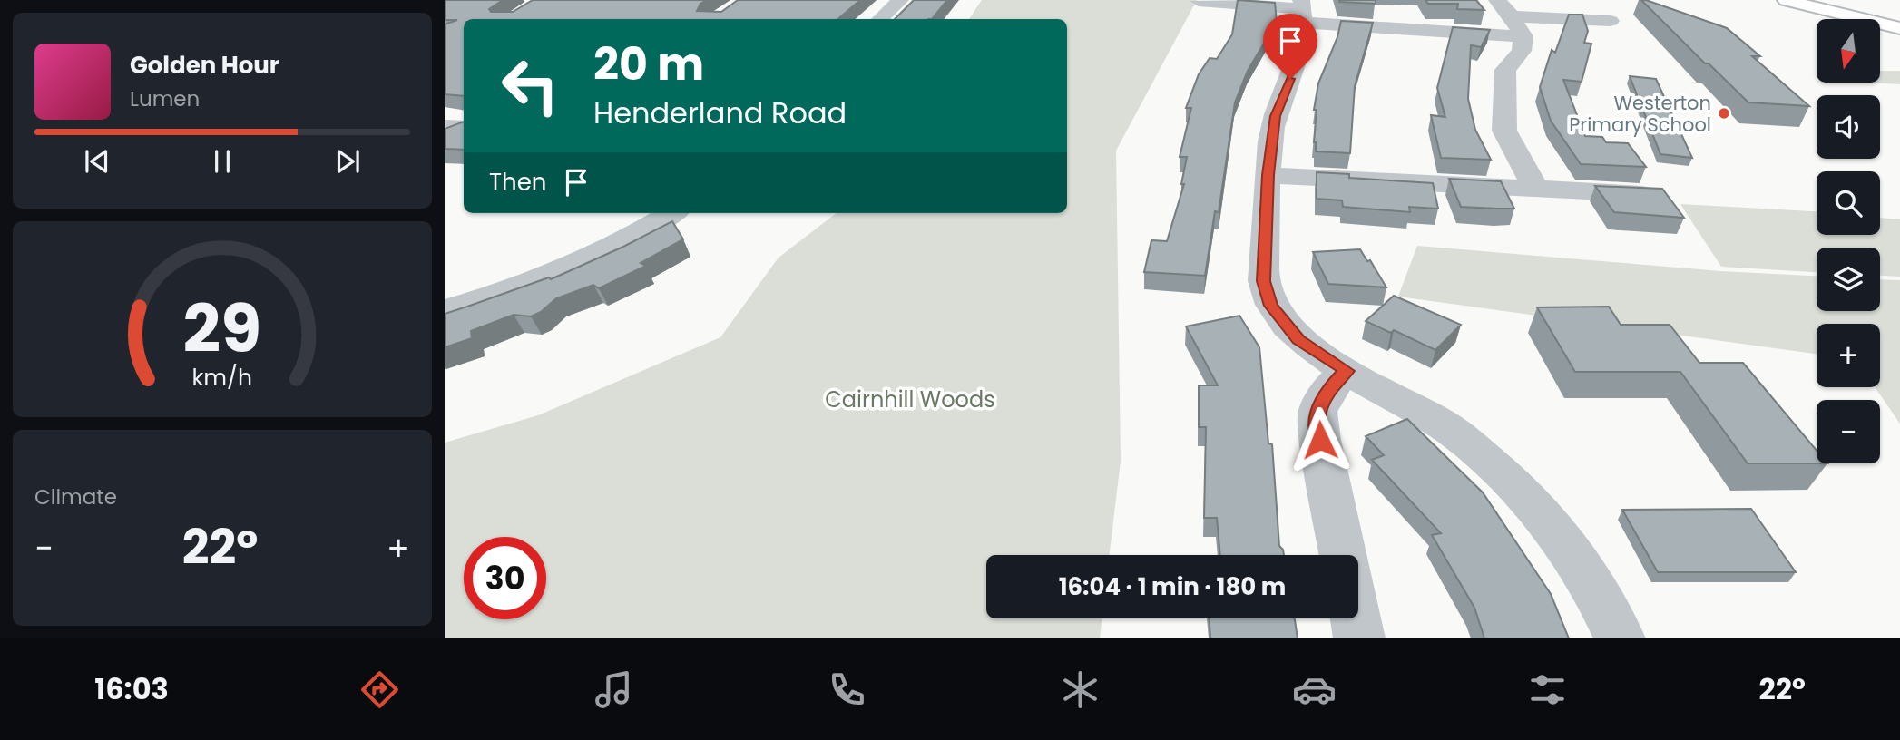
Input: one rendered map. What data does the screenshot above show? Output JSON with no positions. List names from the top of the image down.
{
  "parks": ["Cairnhill Woods"],
  "places": ["Westerton Primary School"],
  "north": "bottom",
  "page": {
    "map_buttons": ["+", "−"],
    "turn": ["20 m", "Henderland Road"],
    "song": ["Golden Hour", "Lumen"],
    "then": "Then",
    "tile": "Climate",
    "heat": ["−", "22°", "+"],
    "limit": "30",
    "trip": "16:04 · 1 min · 180 m",
    "tabs": ["16:03", "22°"],
    "gauge": ["29", "km/h"]
  }
}
